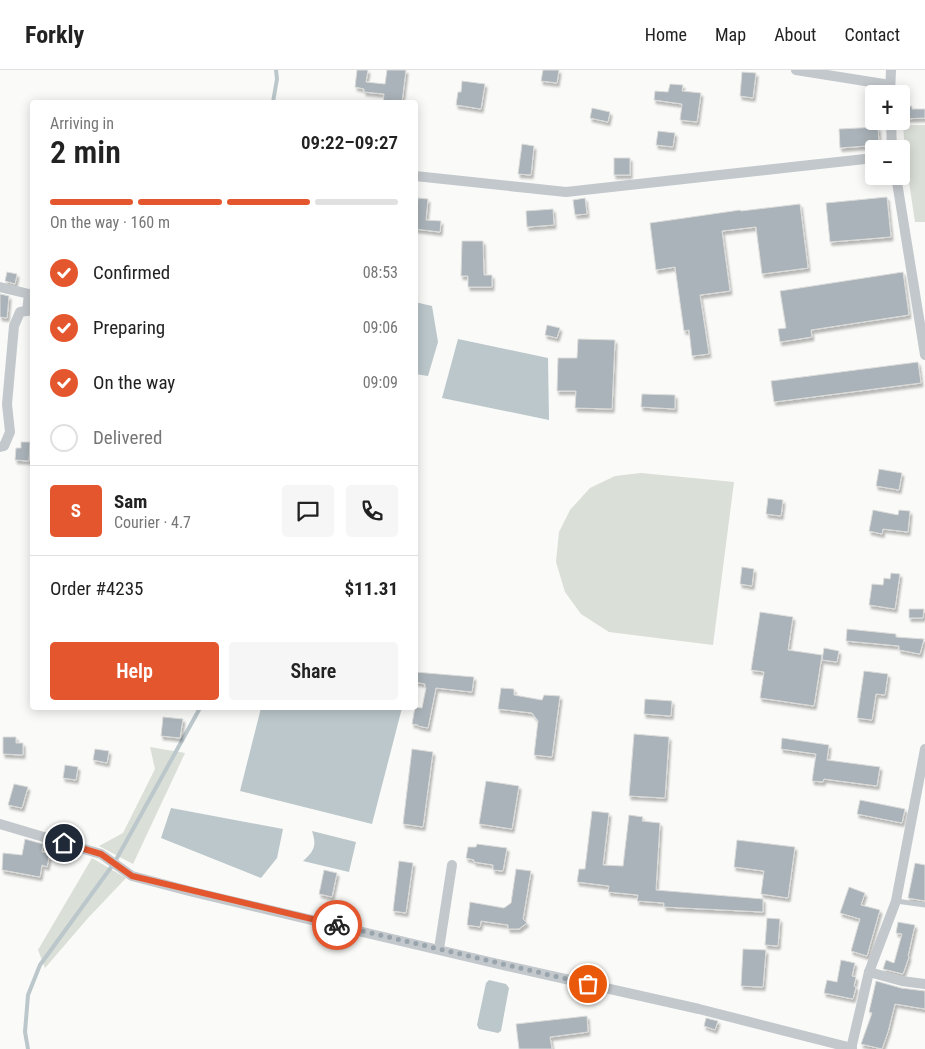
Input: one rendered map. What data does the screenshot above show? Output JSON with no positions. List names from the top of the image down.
{
  "page": {
    "header": "Forkly",
    "nav": [
      "Home",
      "Map",
      "About",
      "Contact"
    ],
    "map_buttons": ["+", "−"],
    "heading": ["2 min", "Arriving in", "09:22–09:27"],
    "panel": [
      "Sam",
      "Courier · 4.7",
      "Order #4235",
      "$11.31"
    ],
    "bar": "On the way · 160 m",
    "list": [
      ["Confirmed", "08:53"],
      ["Preparing", "09:06"],
      ["On the way", "09:09"],
      "Delivered"
    ],
    "round": "S",
    "buttons": ["Help", "Share"]
  }
}
